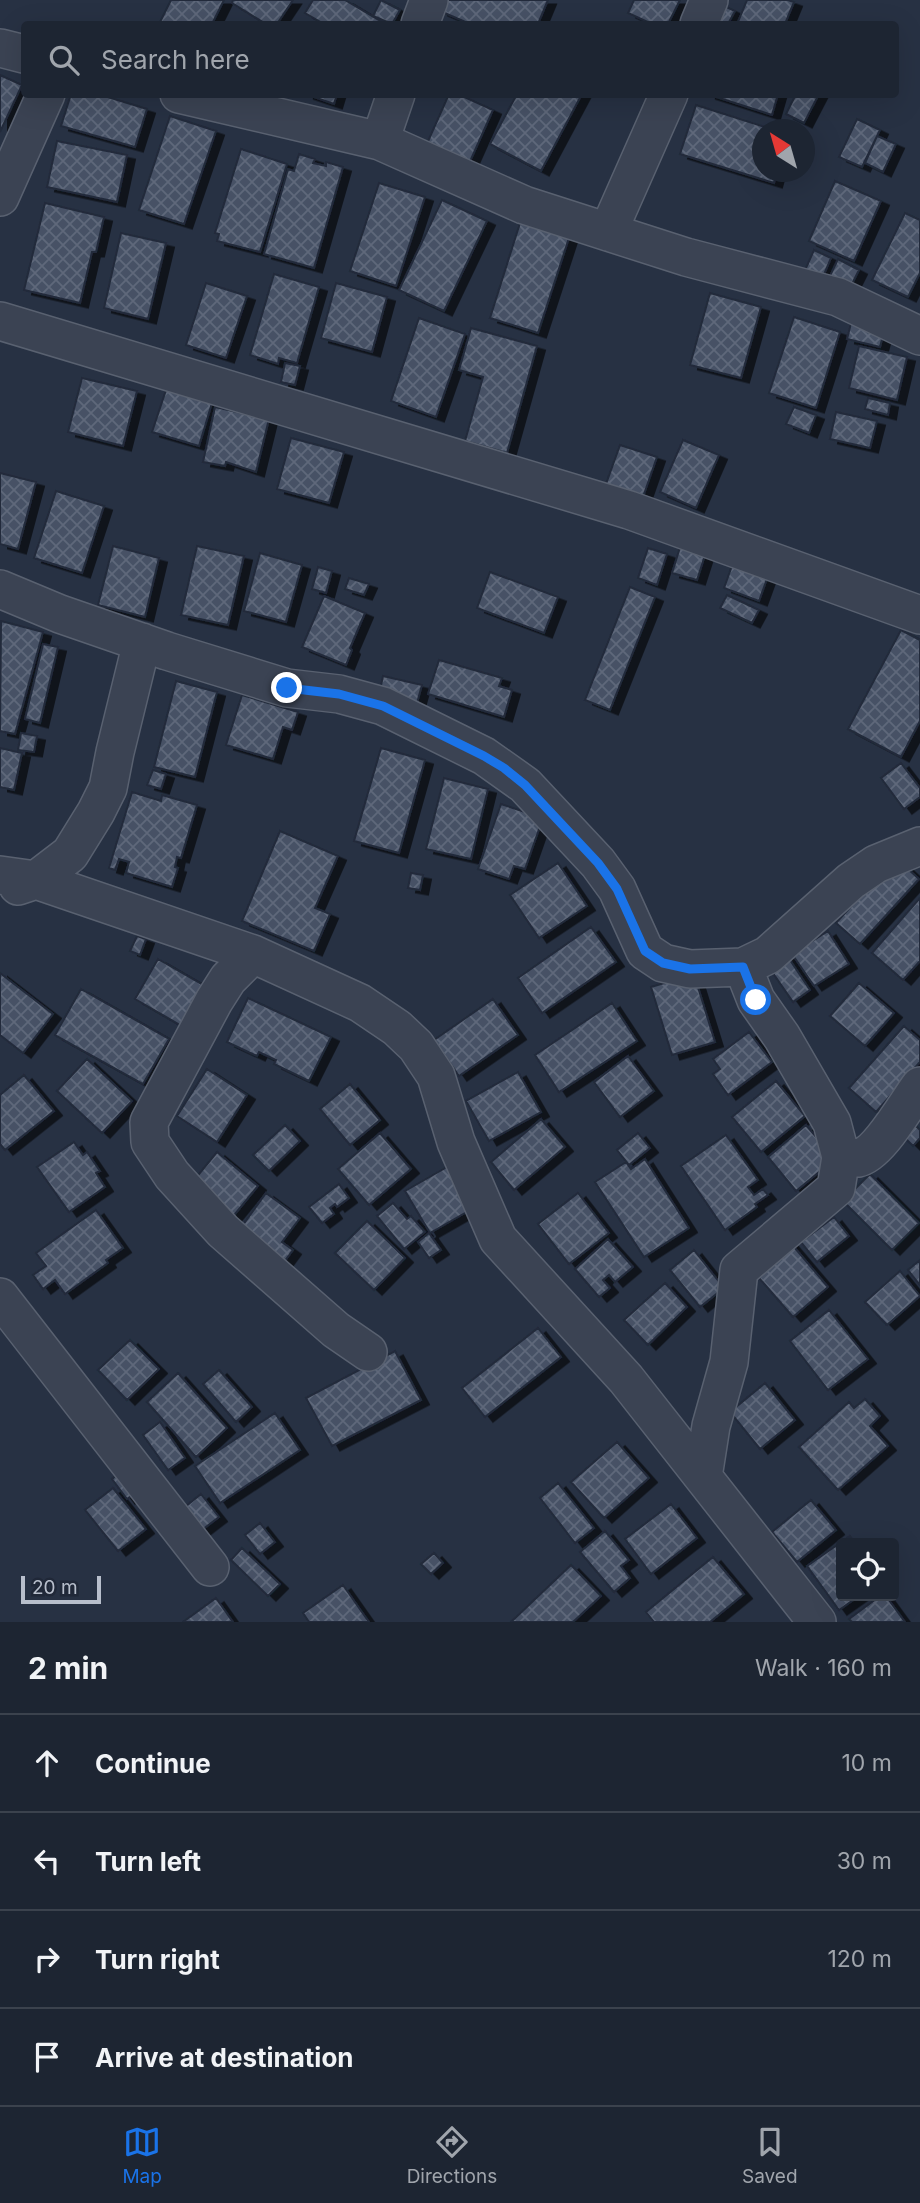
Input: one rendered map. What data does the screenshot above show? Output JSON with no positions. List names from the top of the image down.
{
  "scale_bar": "20 m",
  "north": "top left",
  "page": {
    "search": "Search here",
    "scale": "20 m",
    "heading": ["2 min", "Walk · 160 m"],
    "list": [
      ["Continue", "10 m"],
      ["Turn left", "30 m"],
      ["Turn right", "120 m"],
      "Arrive at destination"
    ],
    "nav": ["Map", "Directions", "Saved"]
  }
}
